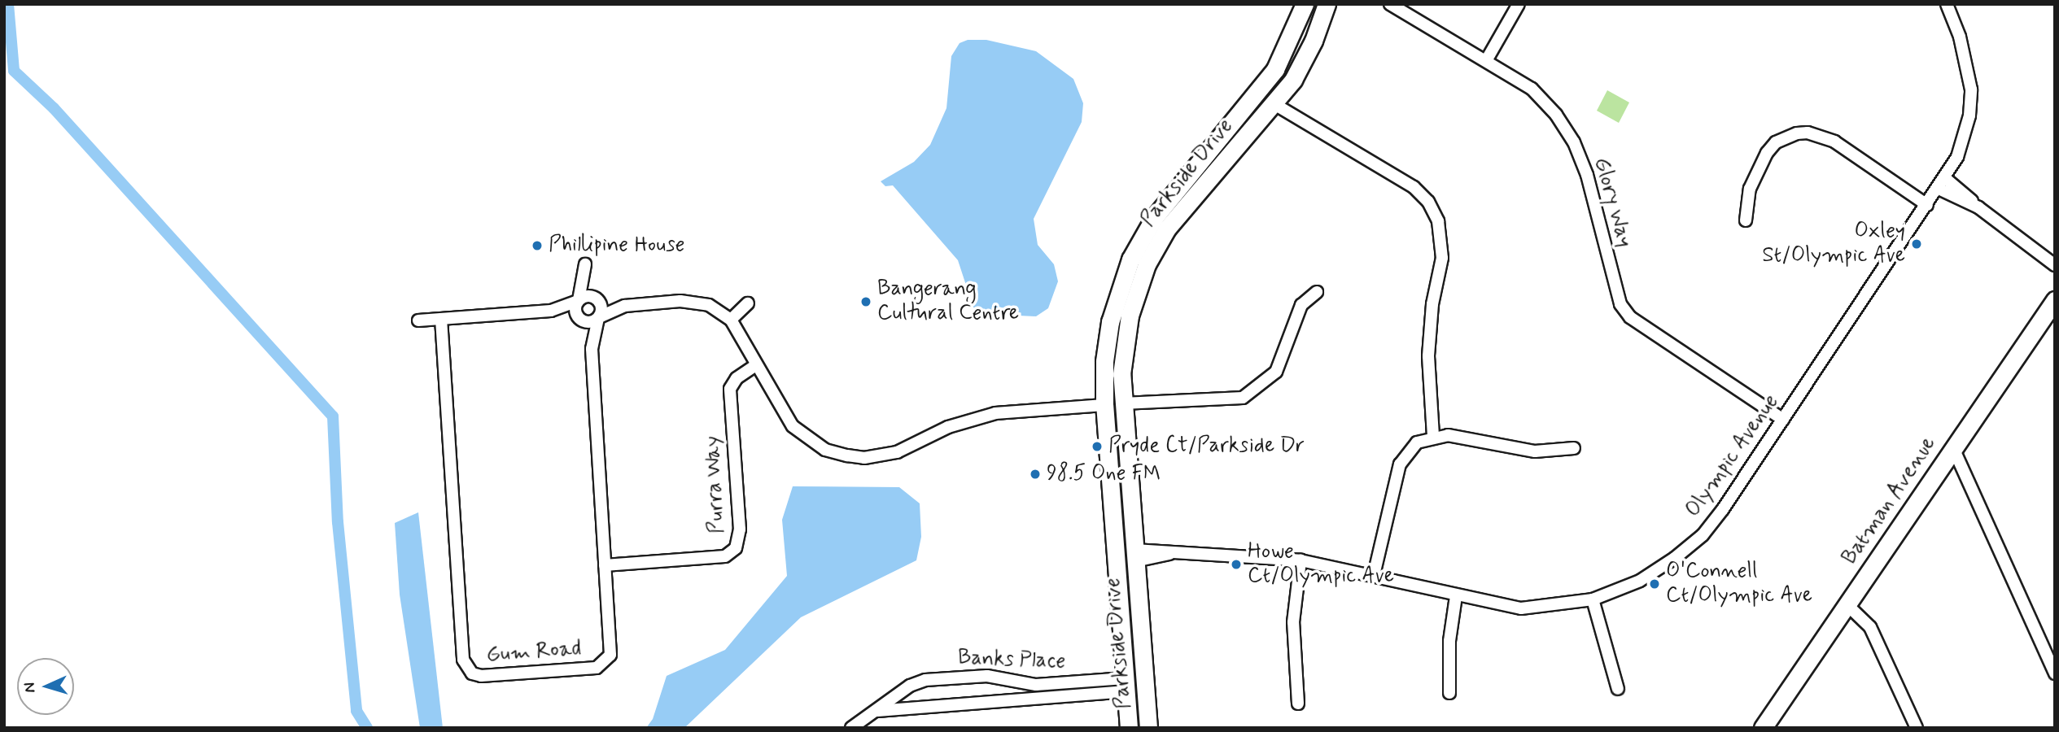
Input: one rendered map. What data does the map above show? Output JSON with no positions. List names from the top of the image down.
{
  "streets": {
    "street": [
      "Parkside Drive",
      "Glory Way",
      "Olympic Avenue",
      "Purra Way",
      "Batman Avenue",
      "Gum Road",
      "Banks Place"
    ]
  },
  "crossings": [
    ["Parkside Drive", "Olympic Avenue"],
    ["Parkside Drive", "Banks Place"],
    ["Glory Way", "Olympic Avenue"],
    ["Purra Way", "Gum Road"]
  ],
  "places": [
    "Oxley St/Olympic Ave",
    "Phillipine House",
    "Bangerang Cultural Centre",
    "Pryde Ct/Parkside Dr",
    "98.5 One FM",
    "Howe Ct/Olympic Ave",
    "O'Connell Ct/Olympic Ave"
  ],
  "north": "left"
}
